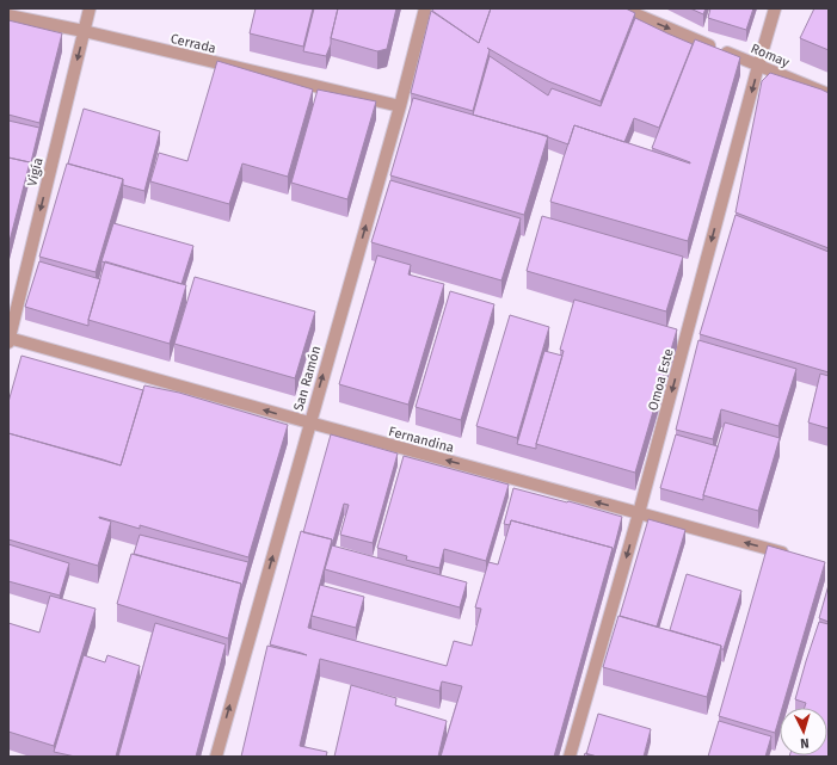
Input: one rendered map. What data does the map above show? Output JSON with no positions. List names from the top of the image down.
{
  "streets": {
    "street": [
      "Cerrada",
      "Romay",
      "Vigía",
      "San Ramón",
      "Omoa Este",
      "Fernandina"
    ]
  },
  "crossings": [
    ["Cerrada", "Vigía"],
    ["Cerrada", "San Ramón"],
    ["Romay", "Omoa Este"],
    ["Vigía", "Fernandina"],
    ["San Ramón", "Fernandina"],
    ["Omoa Este", "Fernandina"]
  ],
  "one_way": [
    "Romay",
    "Vigía",
    "San Ramón",
    "Omoa Este",
    "Fernandina"
  ],
  "north": "bottom"
}
